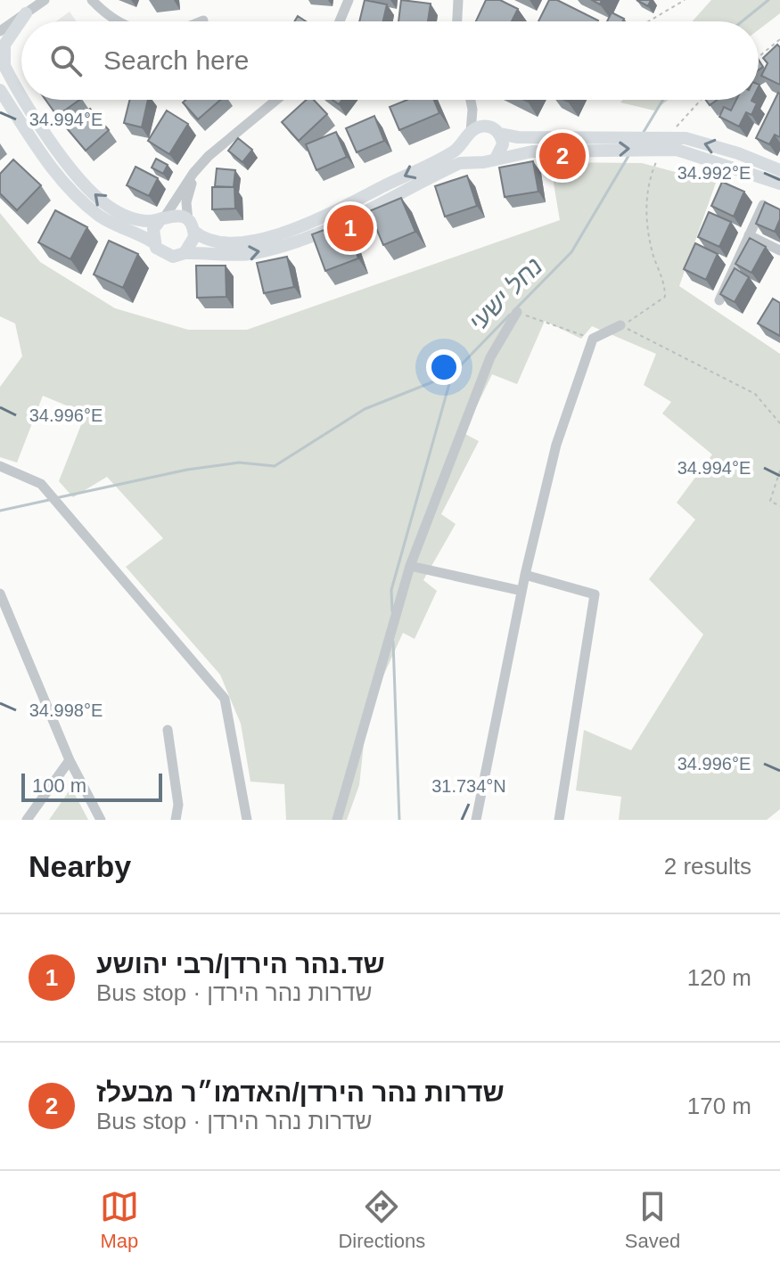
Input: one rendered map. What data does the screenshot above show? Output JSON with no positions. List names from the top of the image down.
{
  "water": ["נחל ישעי"],
  "scale_bar": "100 m",
  "page": {
    "search": "Search here",
    "pins": ["2", "1"],
    "scale": "100 m",
    "heading": ["Nearby", "2 results"],
    "list": [
      {
        "mark": "1",
        "name": "שד.נהר הירדן/רבי יהושע",
        "note": "Bus stop · שדרות נהר הירדן",
        "value": "120 m"
      },
      {
        "mark": "2",
        "name": "שדרות נהר הירדן/האדמו״ר מבעלז",
        "note": "Bus stop · שדרות נהר הירדן",
        "value": "170 m"
      }
    ],
    "nav": ["Map", "Directions", "Saved"]
  },
  "coordinates": [
    "34.994°E",
    "34.992°E",
    "34.996°E",
    "34.998°E",
    "31.734°N"
  ]
}
